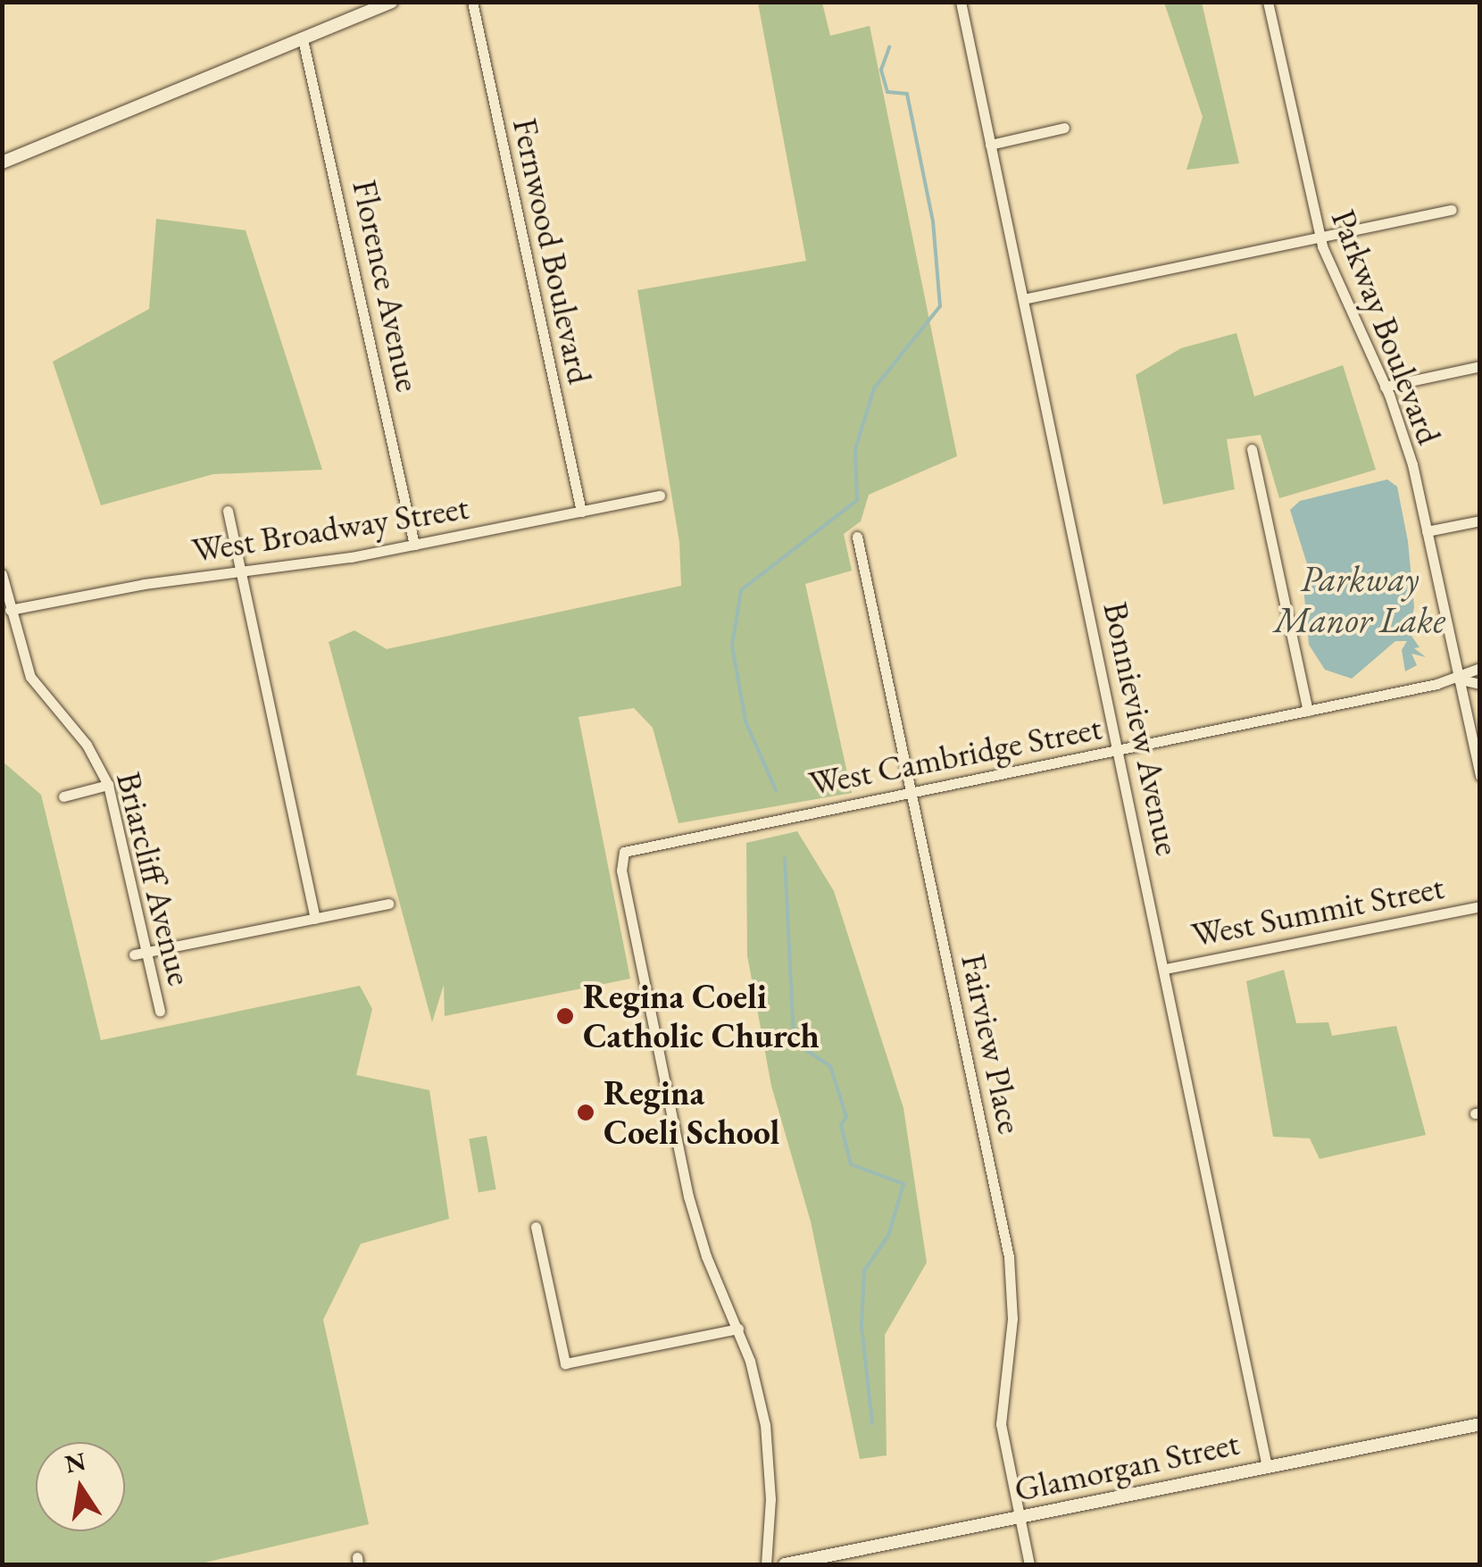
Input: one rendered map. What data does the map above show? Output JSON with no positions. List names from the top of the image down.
{
  "streets": {
    "street": [
      "Fernwood Boulevard",
      "Florence Avenue",
      "Parkway Boulevard",
      "West Broadway Street",
      "Bonnieview Avenue",
      "West Cambridge Street",
      "Briarcliff Avenue",
      "West Summit Street",
      "Fairview Place",
      "Glamorgan Street"
    ]
  },
  "crossings": [
    ["Fernwood Boulevard", "West Broadway Street"],
    ["Florence Avenue", "West Broadway Street"],
    ["Parkway Boulevard", "West Cambridge Street"],
    ["West Broadway Street", "Briarcliff Avenue"],
    ["Bonnieview Avenue", "West Cambridge Street"],
    ["Bonnieview Avenue", "West Summit Street"],
    ["Bonnieview Avenue", "Glamorgan Street"],
    ["West Cambridge Street", "Fairview Place"],
    ["Fairview Place", "Glamorgan Street"]
  ],
  "water": ["Parkway Manor Lake"],
  "places": ["Regina Coeli Catholic Church", "Regina Coeli School"],
  "north": "top"
}
